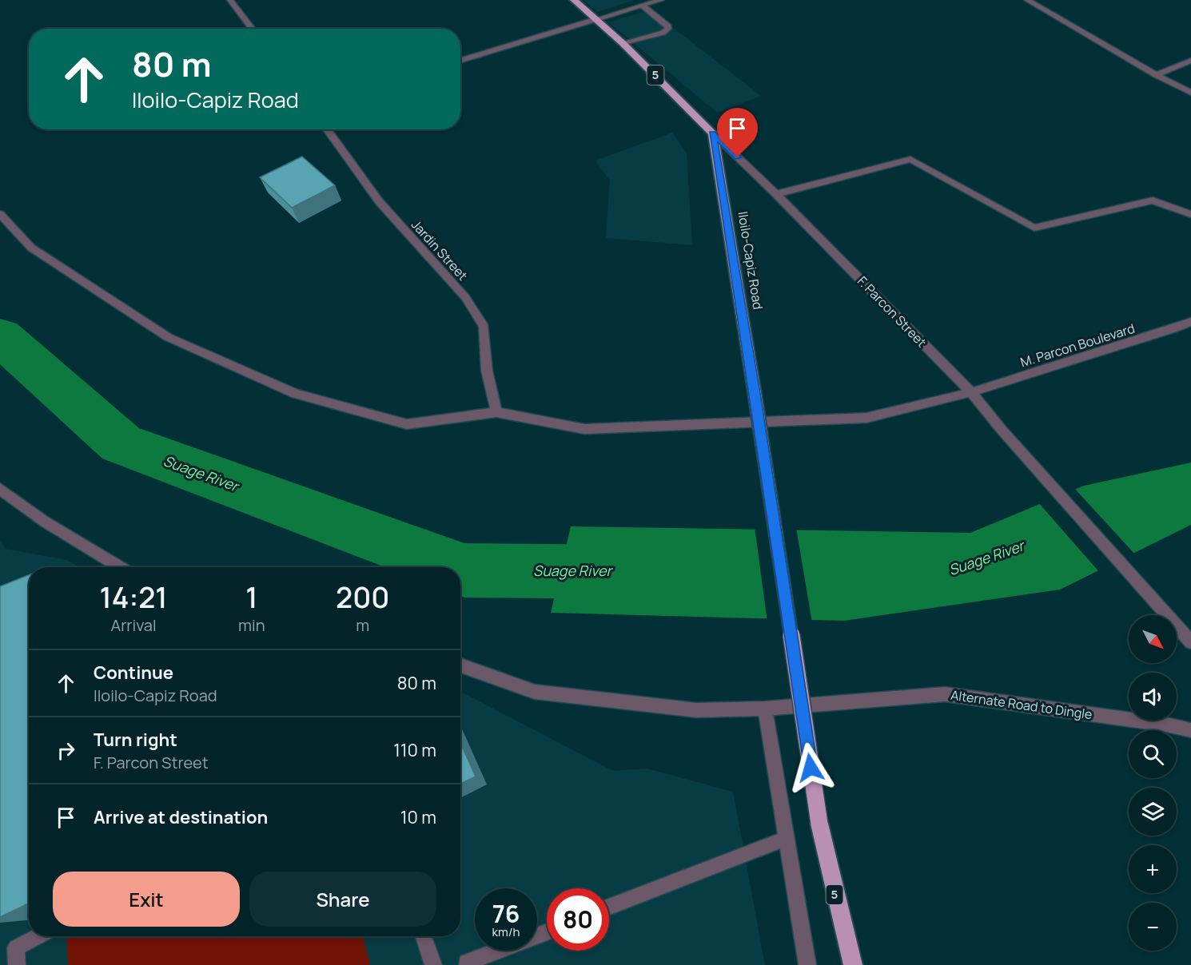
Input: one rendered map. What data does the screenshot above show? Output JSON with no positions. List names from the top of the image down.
{
  "streets": {
    "highway": ["5", "Iloilo-Capiz Road", "F. Parcon Street"],
    "street": ["Jardin Street", "M. Parcon Boulevard", "Alternate Road to Dingle"]
  },
  "crossings": [
    ["Jardin Street", "M. Parcon Boulevard"],
    ["Iloilo-Capiz Road", "F. Parcon Street"],
    ["F. Parcon Street", "M. Parcon Boulevard"]
  ],
  "water": ["Suage River"],
  "north": "bottom right",
  "page": {
    "turn": ["80 m", "Iloilo-Capiz Road"],
    "eta": [
      "14:21",
      "Arrival",
      "1",
      "min",
      "200",
      "m"
    ],
    "map_buttons": ["+", "−"],
    "list": [
      {
        "name": "Continue",
        "note": "Iloilo-Capiz Road",
        "value": "80 m"
      },
      {
        "name": "Turn right",
        "note": "F. Parcon Street",
        "value": "110 m"
      },
      {
        "name": "Arrive at destination",
        "value": "10 m"
      }
    ],
    "buttons": ["Exit", "Share"],
    "speed": "76 km/h",
    "limit": "80"
  }
}
